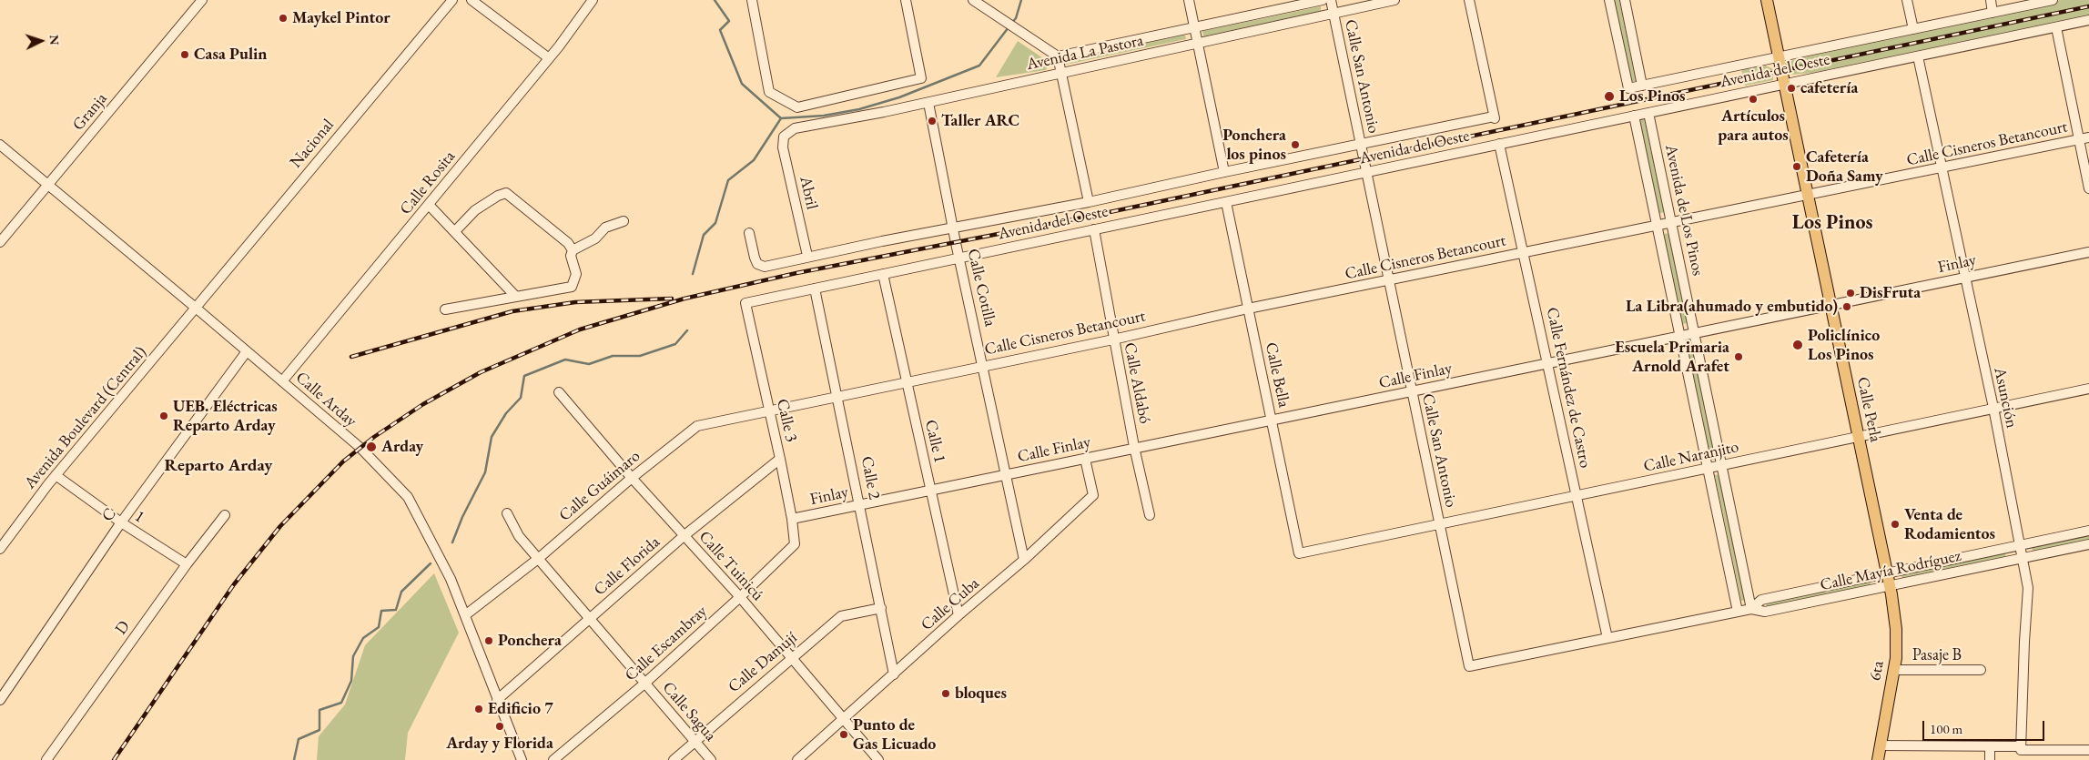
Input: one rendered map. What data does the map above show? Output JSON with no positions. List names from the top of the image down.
{
  "streets": {
    "main road": ["Calle Perla", "6ta"],
    "street": [
      "Avenida La Pastora",
      "Avenida del Oeste",
      "Calle San Antonio",
      "Granja",
      "Nacional",
      "Calle Cisneros Betancourt",
      "Calle Rosita",
      "Abril",
      "Avenida de Los Pinos",
      "Finlay",
      "Calle Cotilla",
      "Calle Bella",
      "Calle Finlay",
      "Calle Aldabó",
      "Calle Fernández de Castro",
      "Asunción",
      "Calle Arday",
      "Avenida Boulevard (Central)",
      "Calle 3",
      "Calle 1",
      "Calle Naranjito",
      "Calle 2",
      "Calle Guáimaro",
      "C",
      "1",
      "Calle Florida",
      "Calle Tuinicú",
      "Calle Mayía Rodríguez",
      "Calle Cuba",
      "D",
      "Calle Escambray",
      "Pasaje B",
      "Calle Damují",
      "Calle Sagua"
    ]
  },
  "crossings": [
    ["Avenida La Pastora", "Calle San Antonio"],
    ["Avenida La Pastora", "Abril"],
    ["Avenida La Pastora", "Calle Cotilla"],
    ["Avenida del Oeste", "Calle San Antonio"],
    ["Avenida del Oeste", "Abril"],
    ["Avenida del Oeste", "Avenida de Los Pinos"],
    ["Avenida del Oeste", "Calle Cotilla"],
    ["Avenida del Oeste", "Calle Bella"],
    ["Avenida del Oeste", "Calle Aldabó"],
    ["Avenida del Oeste", "Calle Fernández de Castro"],
    ["Avenida del Oeste", "Asunción"],
    ["Avenida del Oeste", "Calle Perla"],
    ["Avenida del Oeste", "Calle 3"],
    ["Avenida del Oeste", "Calle 1"],
    ["Avenida del Oeste", "Calle 2"],
    ["Calle San Antonio", "Calle Cisneros Betancourt"],
    ["Calle San Antonio", "Calle Finlay"],
    ["Calle San Antonio", "Calle Naranjito"],
    ["Calle San Antonio", "Calle Mayía Rodríguez"],
    ["Granja", "Calle Arday"],
    ["Nacional", "Calle Arday"],
    ["Nacional", "Avenida Boulevard (Central)"],
    ["Calle Cisneros Betancourt", "Avenida de Los Pinos"],
    ["Calle Cisneros Betancourt", "Calle Cotilla"],
    ["Calle Cisneros Betancourt", "Calle Bella"],
    ["Calle Cisneros Betancourt", "Calle Aldabó"],
    ["Calle Cisneros Betancourt", "Calle Fernández de Castro"],
    ["Calle Cisneros Betancourt", "Asunción"],
    ["Calle Cisneros Betancourt", "Calle Perla"],
    ["Calle Cisneros Betancourt", "Calle 3"],
    ["Calle Cisneros Betancourt", "Calle 1"],
    ["Calle Cisneros Betancourt", "Calle 2"],
    ["Calle Cisneros Betancourt", "Calle Guáimaro"],
    ["Calle Rosita", "Calle Arday"],
    ["Avenida de Los Pinos", "Calle Finlay"],
    ["Avenida de Los Pinos", "Calle Naranjito"],
    ["Avenida de Los Pinos", "Calle Mayía Rodríguez"],
    ["Finlay", "Calle Cotilla"],
    ["Finlay", "Calle Finlay"],
    ["Finlay", "Asunción"],
    ["Finlay", "Calle Perla"],
    ["Finlay", "Calle 3"],
    ["Finlay", "Calle 1"],
    ["Finlay", "Calle 2"],
    ["Calle Cotilla", "Calle Finlay"],
    ["Calle Cotilla", "Calle Cuba"],
    ["Calle Bella", "Calle Finlay"],
    ["Calle Bella", "Calle Naranjito"],
    ["Calle Finlay", "Calle Aldabó"],
    ["Calle Finlay", "Calle Fernández de Castro"],
    ["Calle Finlay", "Calle Perla"],
    ["Calle Finlay", "Calle Cuba"],
    ["Calle Fernández de Castro", "Calle Naranjito"],
    ["Calle Fernández de Castro", "Calle Mayía Rodríguez"],
    ["Asunción", "Calle Naranjito"],
    ["Asunción", "Calle Mayía Rodríguez"],
    ["Calle Arday", "Avenida Boulevard (Central)"],
    ["Calle Arday", "Calle Guáimaro"],
    ["Calle Arday", "C"],
    ["Calle Arday", "Calle Florida"],
    ["Calle Perla", "Calle Naranjito"],
    ["Calle Perla", "Calle Mayía Rodríguez"],
    ["Calle Perla", "6ta"],
    ["Avenida Boulevard (Central)", "1"],
    ["Calle 3", "Calle Guáimaro"],
    ["Calle 3", "Calle Florida"],
    ["Calle 3", "Calle Escambray"],
    ["Calle 1", "Calle Cuba"],
    ["Calle 2", "Calle Cuba"],
    ["Calle 2", "Calle Damují"],
    ["Calle Guáimaro", "Calle Tuinicú"],
    ["Calle Guáimaro", "Calle Sagua"],
    ["C", "1"],
    ["1", "D"],
    ["Calle Florida", "Calle Tuinicú"],
    ["Calle Florida", "Calle Sagua"],
    ["Calle Tuinicú", "Calle Cuba"],
    ["Calle Tuinicú", "Calle Escambray"],
    ["Calle Tuinicú", "Calle Damují"],
    ["Calle Mayía Rodríguez", "6ta"],
    ["Calle Escambray", "Calle Sagua"],
    ["Pasaje B", "6ta"],
    ["Calle Damují", "Calle Sagua"]
  ],
  "districts": ["Los Pinos", "Reparto Arday"],
  "places": [
    "Maykel Pintor",
    "Casa Pulin",
    "cafetería",
    "Los Pinos",
    "Artículos para autos",
    "Taller ARC",
    "Ponchera los pinos",
    "Cafetería Doña Samy",
    "DisFruta",
    "La Libra(ahumado y embutido)",
    "Policlínico Los Pinos",
    "Escuela Primaria Arnold Arafet",
    "UEB. Eléctricas Reparto Arday",
    "Arday",
    "Venta de Rodamientos",
    "Ponchera",
    "bloques",
    "Edificio 7",
    "Arday y Florida",
    "Punto de Gas Licuado"
  ],
  "scale_bar": "100 m",
  "north": "right"
}
